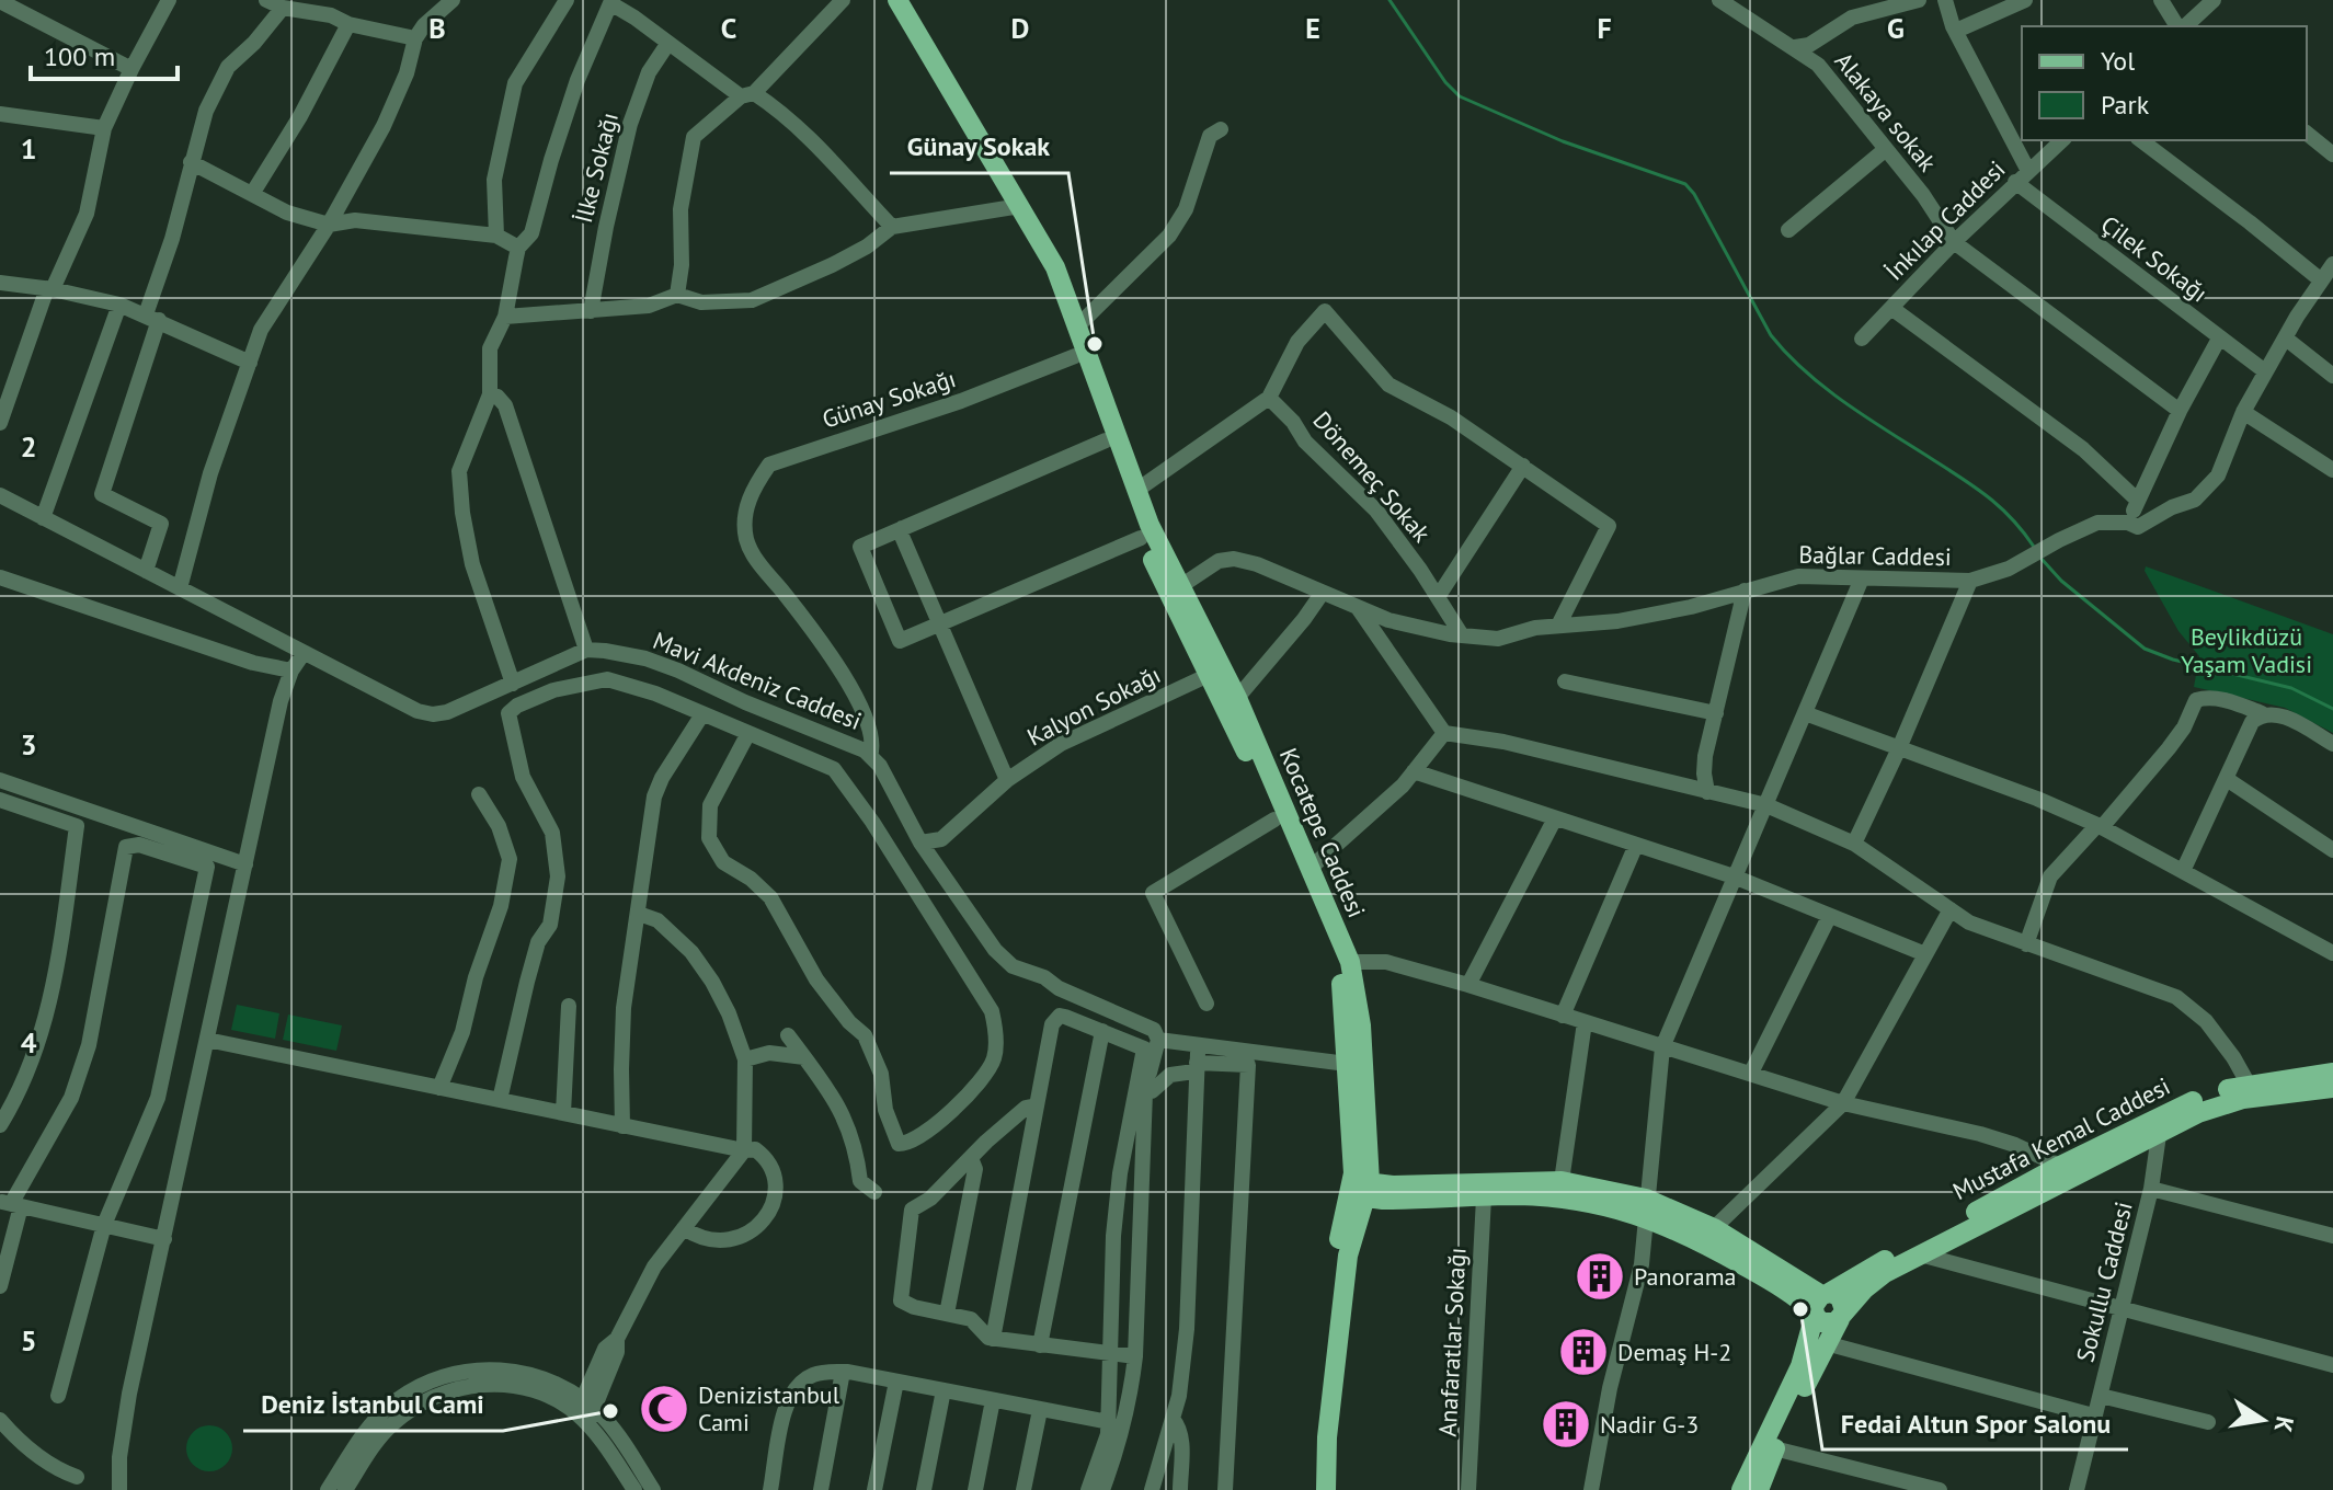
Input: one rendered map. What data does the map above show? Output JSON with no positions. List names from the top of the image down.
{
  "streets": {
    "main road": ["Kocatepe Caddesi", "Mustafa Kemal Caddesi"],
    "street": [
      "Alakaya sokak",
      "İlke Sokağı",
      "İnkılap Caddesi",
      "Çilek Sokağı",
      "Günay Sokağı",
      "Dönemeç Sokak",
      "Bağlar Caddesi",
      "Mavi Akdeniz Caddesi",
      "Kalyon Sokağı",
      "Sokullu Caddesi",
      "Anafaratlar Sokağı"
    ]
  },
  "crossings": [
    ["Alakaya sokak", "İnkılap Caddesi"],
    ["İnkılap Caddesi", "Çilek Sokağı"],
    ["Çilek Sokağı", "Bağlar Caddesi"],
    ["Günay Sokağı", "Mavi Akdeniz Caddesi"],
    ["Günay Sokağı", "Kocatepe Caddesi"],
    ["Dönemeç Sokak", "Bağlar Caddesi"],
    ["Bağlar Caddesi", "Kocatepe Caddesi"],
    ["Mavi Akdeniz Caddesi", "Kalyon Sokağı"],
    ["Mavi Akdeniz Caddesi", "Kocatepe Caddesi"],
    ["Kalyon Sokağı", "Kocatepe Caddesi"],
    ["Mustafa Kemal Caddesi", "Sokullu Caddesi"]
  ],
  "parks": ["Beylikdüzü Yaşam Vadisi"],
  "places": {
    "other": ["Günay Sokak", "Fedai Altun Spor Salonu", "Deniz İstanbul Cami"],
    "building": ["Panorama", "Demaş H-2", "Nadir G-3"],
    "mosque": ["Denizistanbul Cami"]
  },
  "legend": ["Yol", "Park"],
  "scale_bar": "100 m",
  "north": "right",
  "grid": {
    "columns": [
      "B",
      "C",
      "D",
      "E",
      "F",
      "G"
    ],
    "rows": [
      "1",
      "2",
      "3",
      "4",
      "5"
    ]
  }
}
